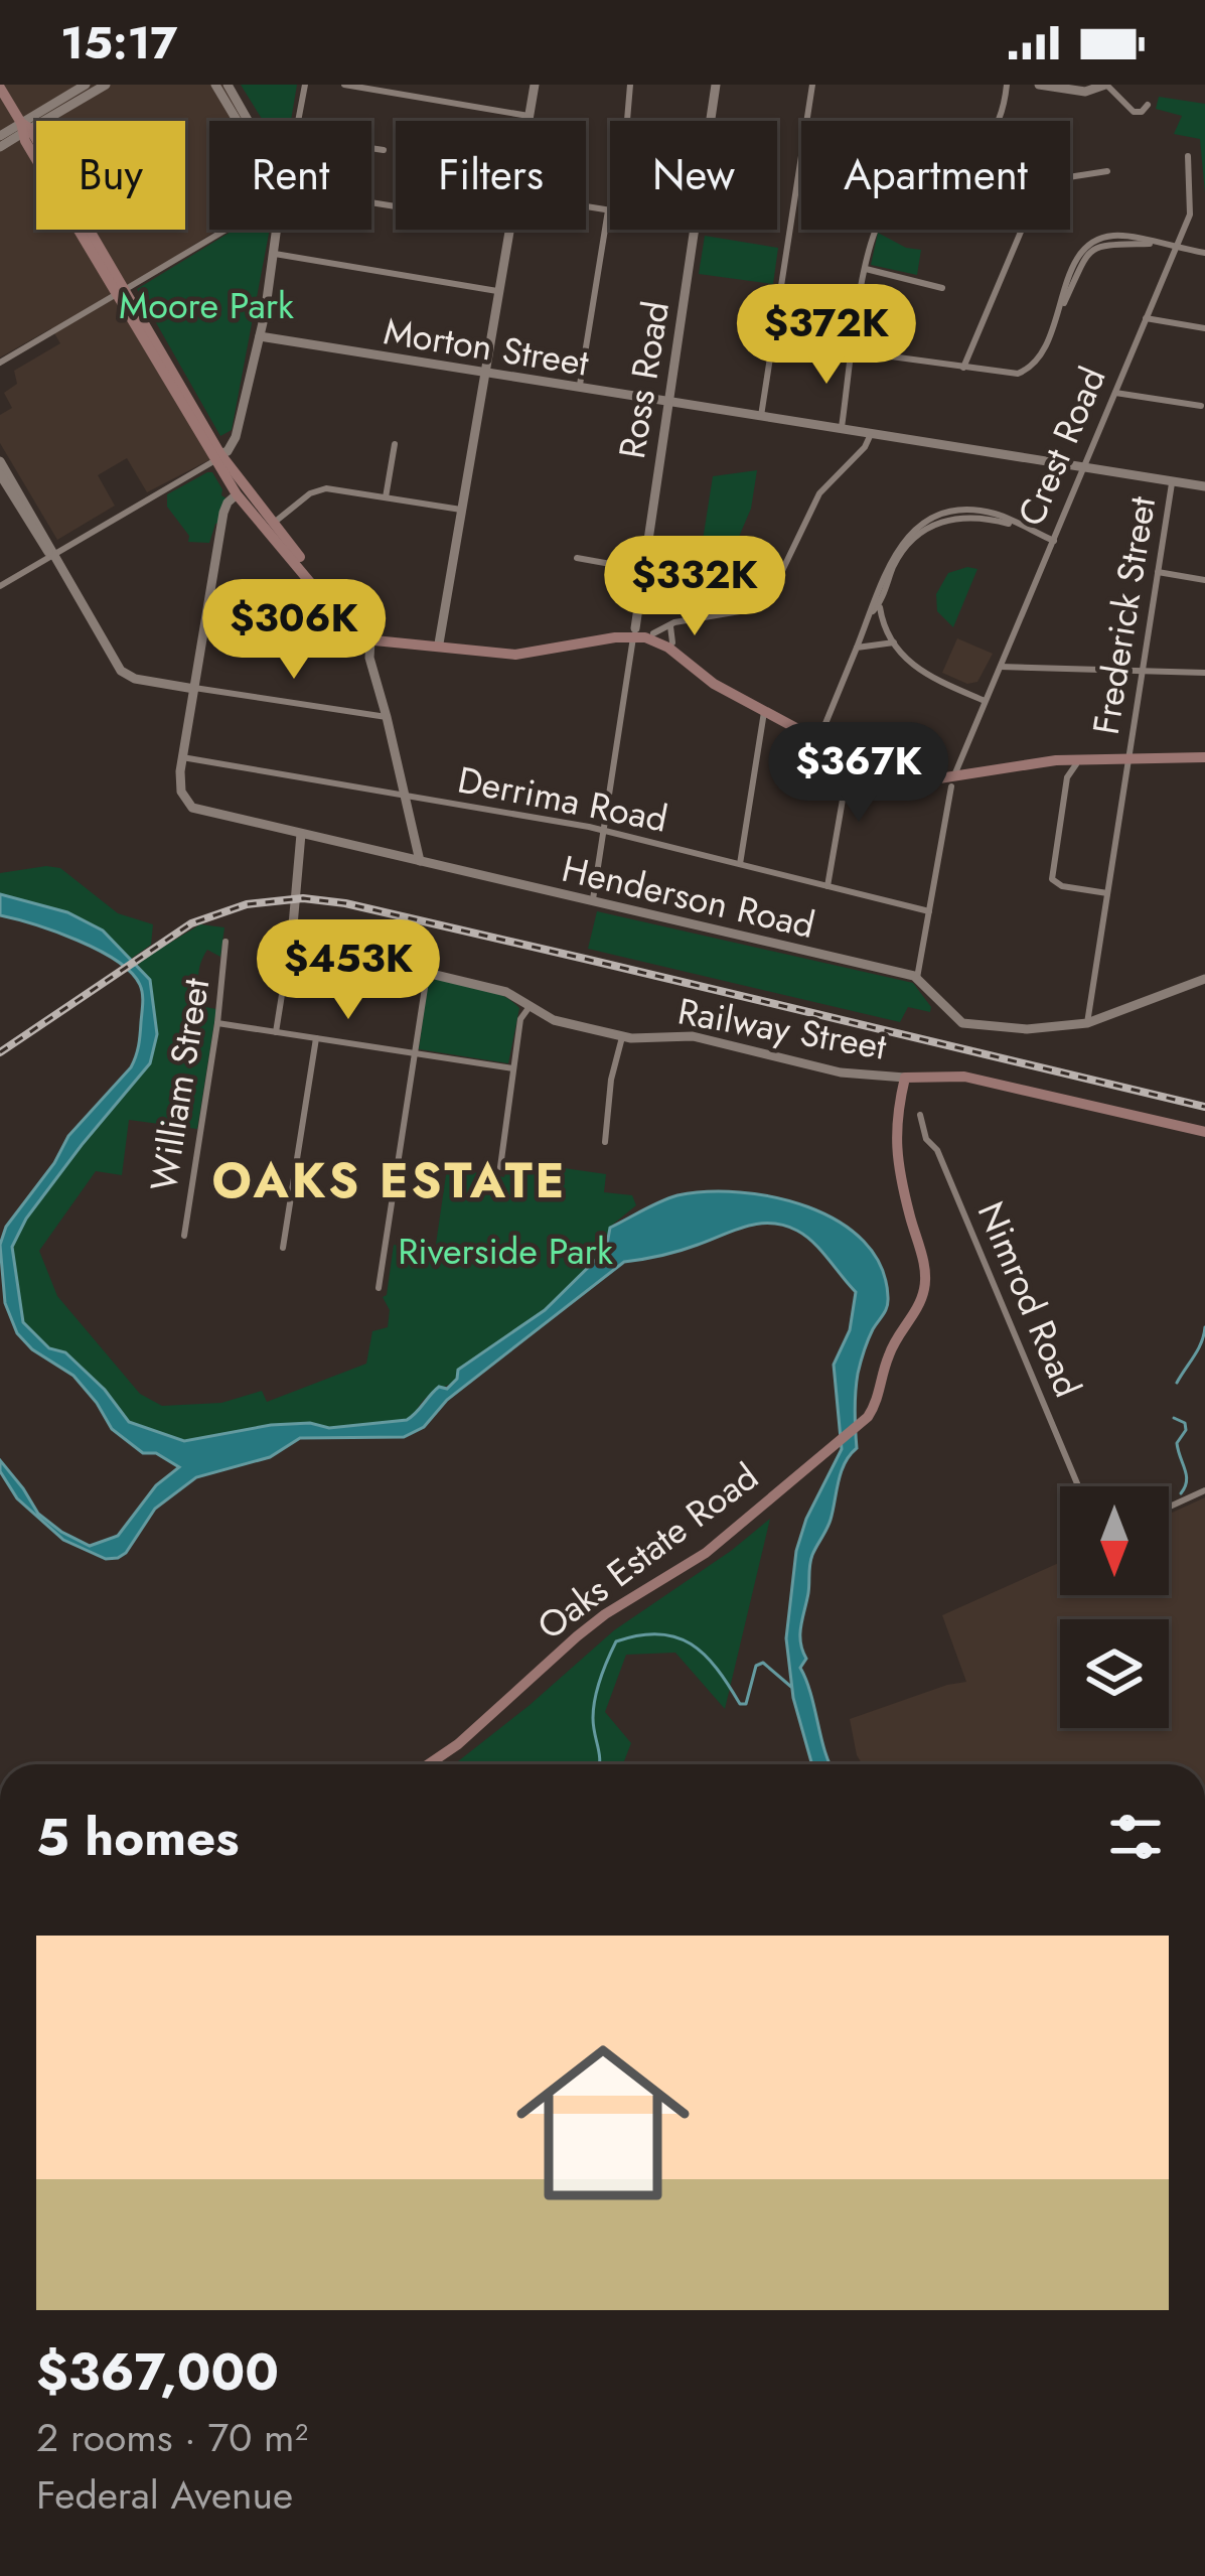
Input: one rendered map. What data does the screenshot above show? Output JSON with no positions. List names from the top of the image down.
{
  "streets": {
    "main road": ["Railway Street", "Oaks Estate Road"],
    "street": [
      "Morton Street",
      "Ross Road",
      "Crest Road",
      "Frederick Street",
      "Derrima Road",
      "Henderson Road",
      "William Street",
      "Nimrod Road"
    ]
  },
  "crossings": [
    ["Morton Street", "Ross Road"],
    ["Morton Street", "Crest Road"],
    ["Morton Street", "Frederick Street"],
    ["Ross Road", "Derrima Road"],
    ["Ross Road", "Henderson Road"],
    ["Crest Road", "Derrima Road"],
    ["Crest Road", "Henderson Road"],
    ["Derrima Road", "Henderson Road"],
    ["Railway Street", "Oaks Estate Road"]
  ],
  "districts": ["OAKS ESTATE"],
  "parks": ["Moore Park", "Riverside Park"],
  "north": "bottom",
  "page": {
    "status": "15:17",
    "chip": [
      "Buy",
      "Rent",
      "Filters",
      "New",
      "Apartment"
    ],
    "price": [
      "$372K",
      "$332K",
      "$306K",
      "$367K",
      "$453K"
    ],
    "heading": "5 homes",
    "list": [
      {
        "name": "$367,000",
        "note": "2 rooms · 70 m² · Federal Avenue"
      }
    ]
  }
}
